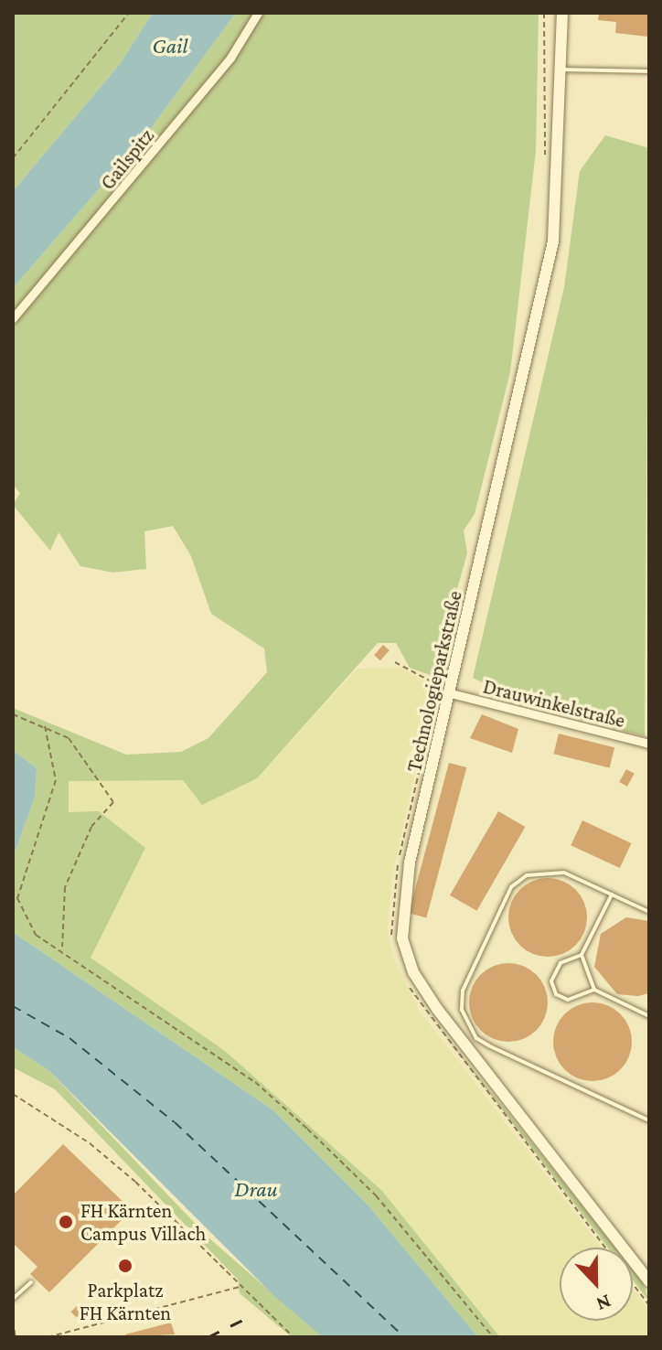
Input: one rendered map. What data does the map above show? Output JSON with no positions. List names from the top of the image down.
{
  "streets": {
    "street": ["Gailspitz", "Technologieparkstraße", "Drauwinkelstraße"]
  },
  "crossings": [
    ["Technologieparkstraße", "Drauwinkelstraße"]
  ],
  "water": ["Gail", "Drau"],
  "places": ["FH Kärnten Campus Villach", "Parkplatz FH Kärnten"],
  "north": "bottom"
}
